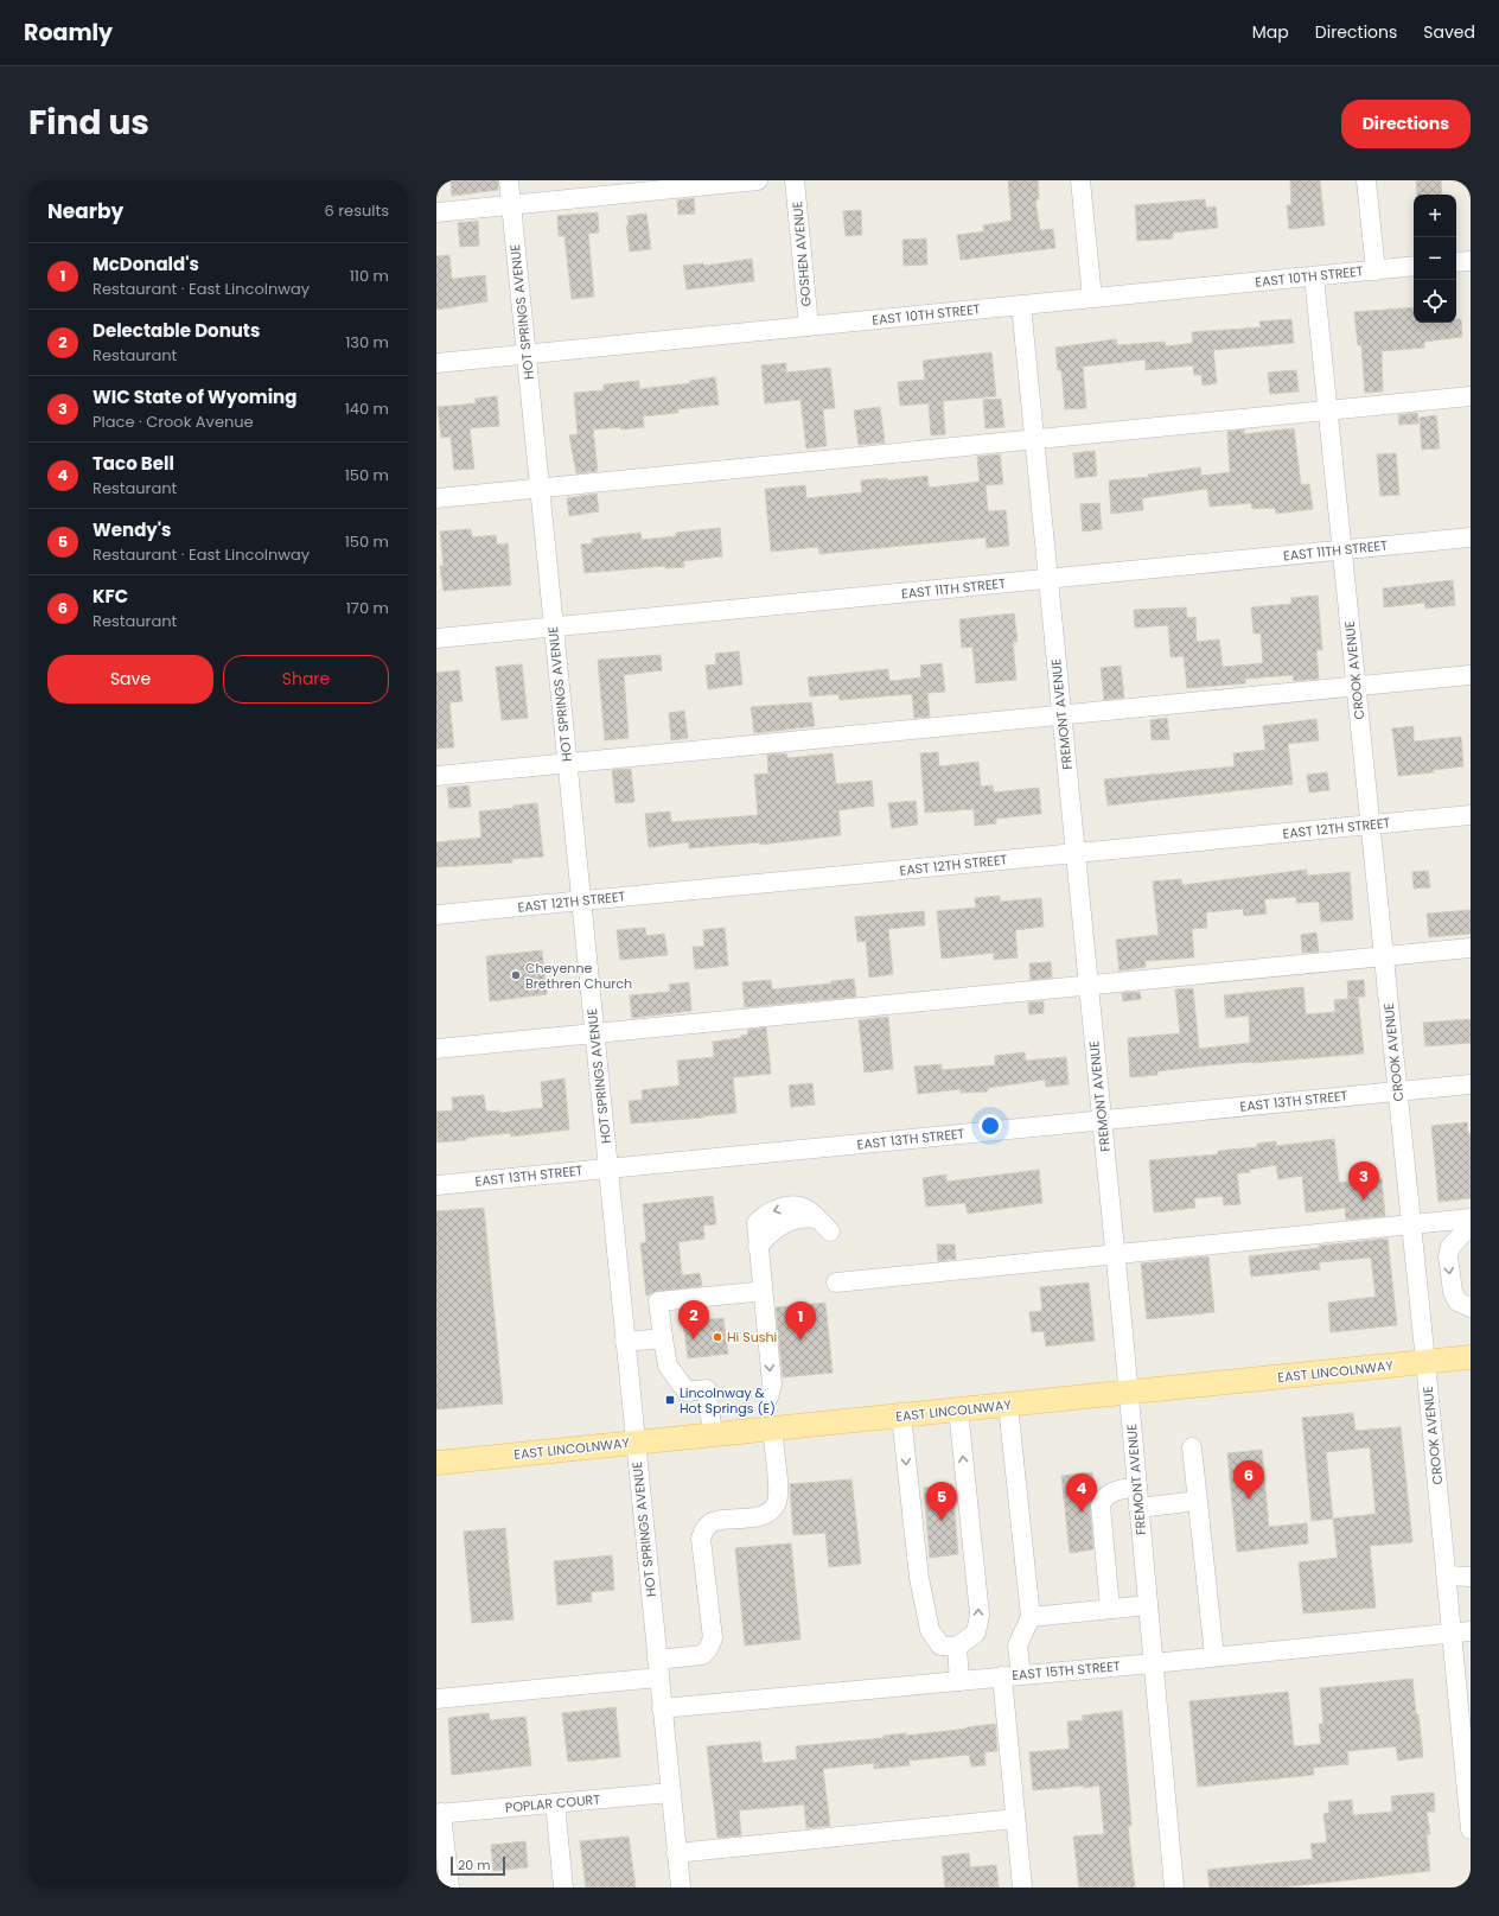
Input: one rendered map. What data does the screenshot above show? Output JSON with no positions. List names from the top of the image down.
{
  "streets": {
    "main road": ["EAST LINCOLNWAY"],
    "street": [
      "GOSHEN AVENUE",
      "EAST 10TH STREET",
      "HOT SPRINGS AVENUE",
      "EAST 11TH STREET",
      "CROOK AVENUE",
      "FREMONT AVENUE",
      "EAST 12TH STREET",
      "EAST 13TH STREET",
      "EAST 15TH STREET",
      "POPLAR COURT"
    ]
  },
  "crossings": [
    ["GOSHEN AVENUE", "EAST 10TH STREET"],
    ["EAST 10TH STREET", "HOT SPRINGS AVENUE"],
    ["EAST 10TH STREET", "CROOK AVENUE"],
    ["EAST 10TH STREET", "FREMONT AVENUE"],
    ["HOT SPRINGS AVENUE", "EAST 11TH STREET"],
    ["HOT SPRINGS AVENUE", "EAST 12TH STREET"],
    ["HOT SPRINGS AVENUE", "EAST 13TH STREET"],
    ["HOT SPRINGS AVENUE", "EAST LINCOLNWAY"],
    ["HOT SPRINGS AVENUE", "EAST 15TH STREET"],
    ["HOT SPRINGS AVENUE", "POPLAR COURT"],
    ["EAST 11TH STREET", "CROOK AVENUE"],
    ["EAST 11TH STREET", "FREMONT AVENUE"],
    ["CROOK AVENUE", "EAST 12TH STREET"],
    ["CROOK AVENUE", "EAST 13TH STREET"],
    ["CROOK AVENUE", "EAST LINCOLNWAY"],
    ["CROOK AVENUE", "EAST 15TH STREET"],
    ["FREMONT AVENUE", "EAST 12TH STREET"],
    ["FREMONT AVENUE", "EAST 13TH STREET"],
    ["FREMONT AVENUE", "EAST LINCOLNWAY"],
    ["FREMONT AVENUE", "EAST 15TH STREET"]
  ],
  "places": {
    "other": ["Cheyenne Brethren Church", "Hi Sushi"],
    "transit": ["Lincolnway & Hot Springs (E)"]
  },
  "scale_bar": "20 m",
  "page": {
    "header": "Roamly",
    "nav": ["Map", "Directions", "Saved"],
    "title": "Find us",
    "buttons": [
      "Directions",
      ["Save", "Share"]
    ],
    "heading": ["Nearby", "6 results"],
    "map_buttons": ["+", "−"],
    "list": [
      {
        "mark": "1",
        "name": "McDonald's",
        "note": "Restaurant · East Lincolnway",
        "value": "110 m"
      },
      {
        "mark": "2",
        "name": "Delectable Donuts",
        "note": "Restaurant",
        "value": "130 m"
      },
      {
        "mark": "3",
        "name": "WIC State of Wyoming",
        "note": "Place · Crook Avenue",
        "value": "140 m"
      },
      {
        "mark": "4",
        "name": "Taco Bell",
        "note": "Restaurant",
        "value": "150 m"
      },
      {
        "mark": "5",
        "name": "Wendy's",
        "note": "Restaurant · East Lincolnway",
        "value": "150 m"
      },
      {
        "mark": "6",
        "name": "KFC",
        "note": "Restaurant",
        "value": "170 m"
      }
    ],
    "pins": [
      "3",
      "2",
      "1",
      "6",
      "4",
      "5"
    ],
    "scale": "20 m"
  }
}
